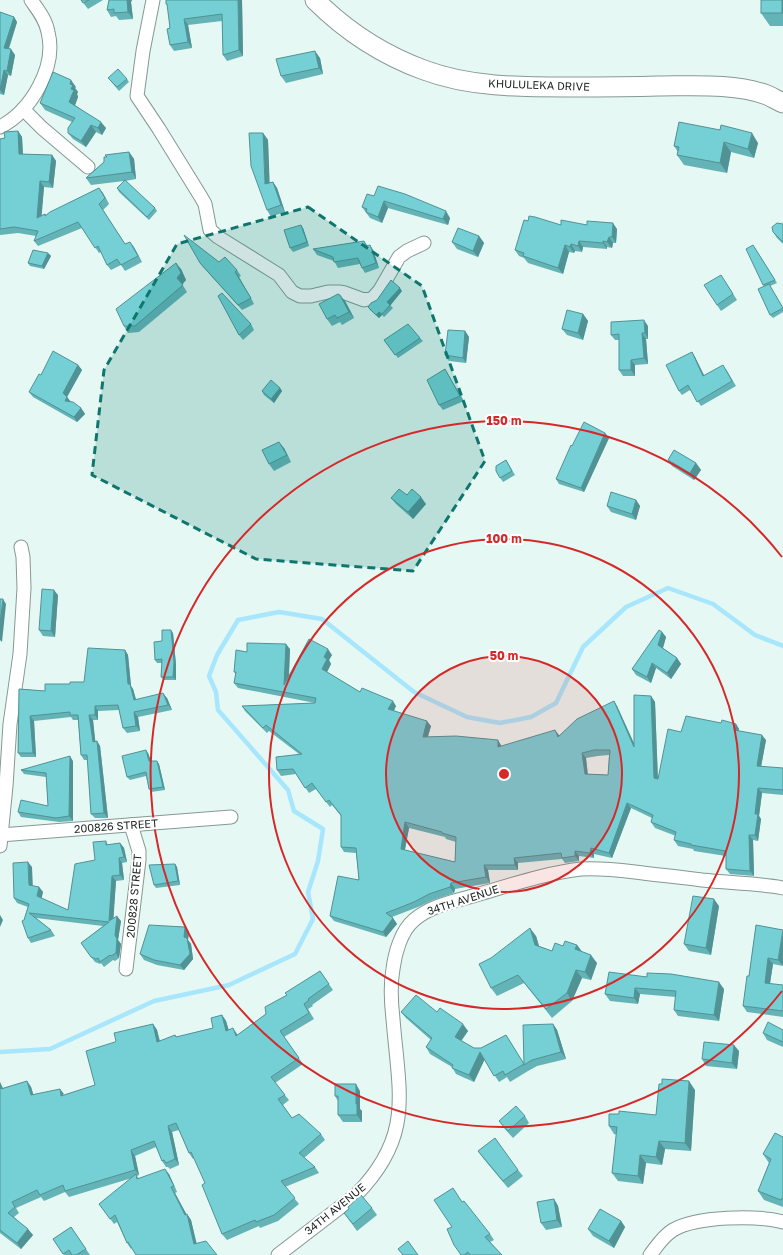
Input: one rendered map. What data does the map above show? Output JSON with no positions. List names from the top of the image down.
{
  "streets": {
    "street": [
      "KHULULEKA DRIVE",
      "200826 STREET",
      "200828 STREET",
      "34TH AVENUE"
    ]
  },
  "crossings": [
    ["200826 STREET", "200828 STREET"]
  ],
  "rings": ["150 m", "100 m", "50 m"]
}
